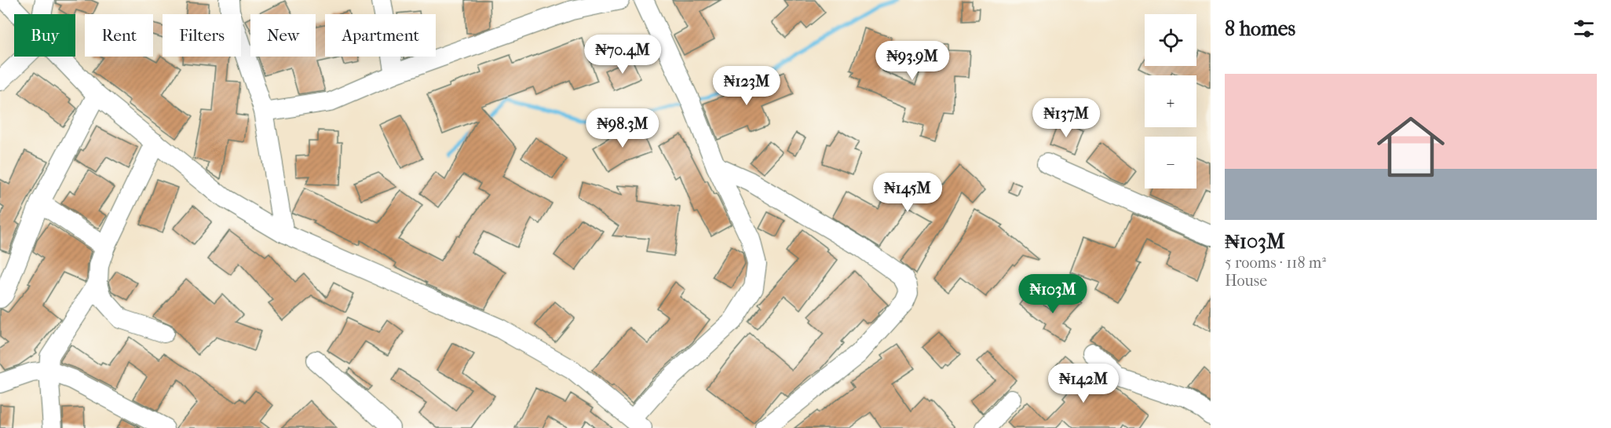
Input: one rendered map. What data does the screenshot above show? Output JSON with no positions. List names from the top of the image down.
{
  "page": {
    "heading": "8 homes",
    "map_buttons": ["+", "−"],
    "chip": [
      "Buy",
      "Rent",
      "Filters",
      "New",
      "Apartment"
    ],
    "price": [
      "₦70.4M",
      "₦93.9M",
      "₦123M",
      "₦137M",
      "₦98.3M",
      "₦145M",
      "₦103M",
      "₦142M"
    ],
    "list": [
      {
        "name": "₦103M",
        "note": "5 rooms · 118 m² · House"
      }
    ]
  }
}
